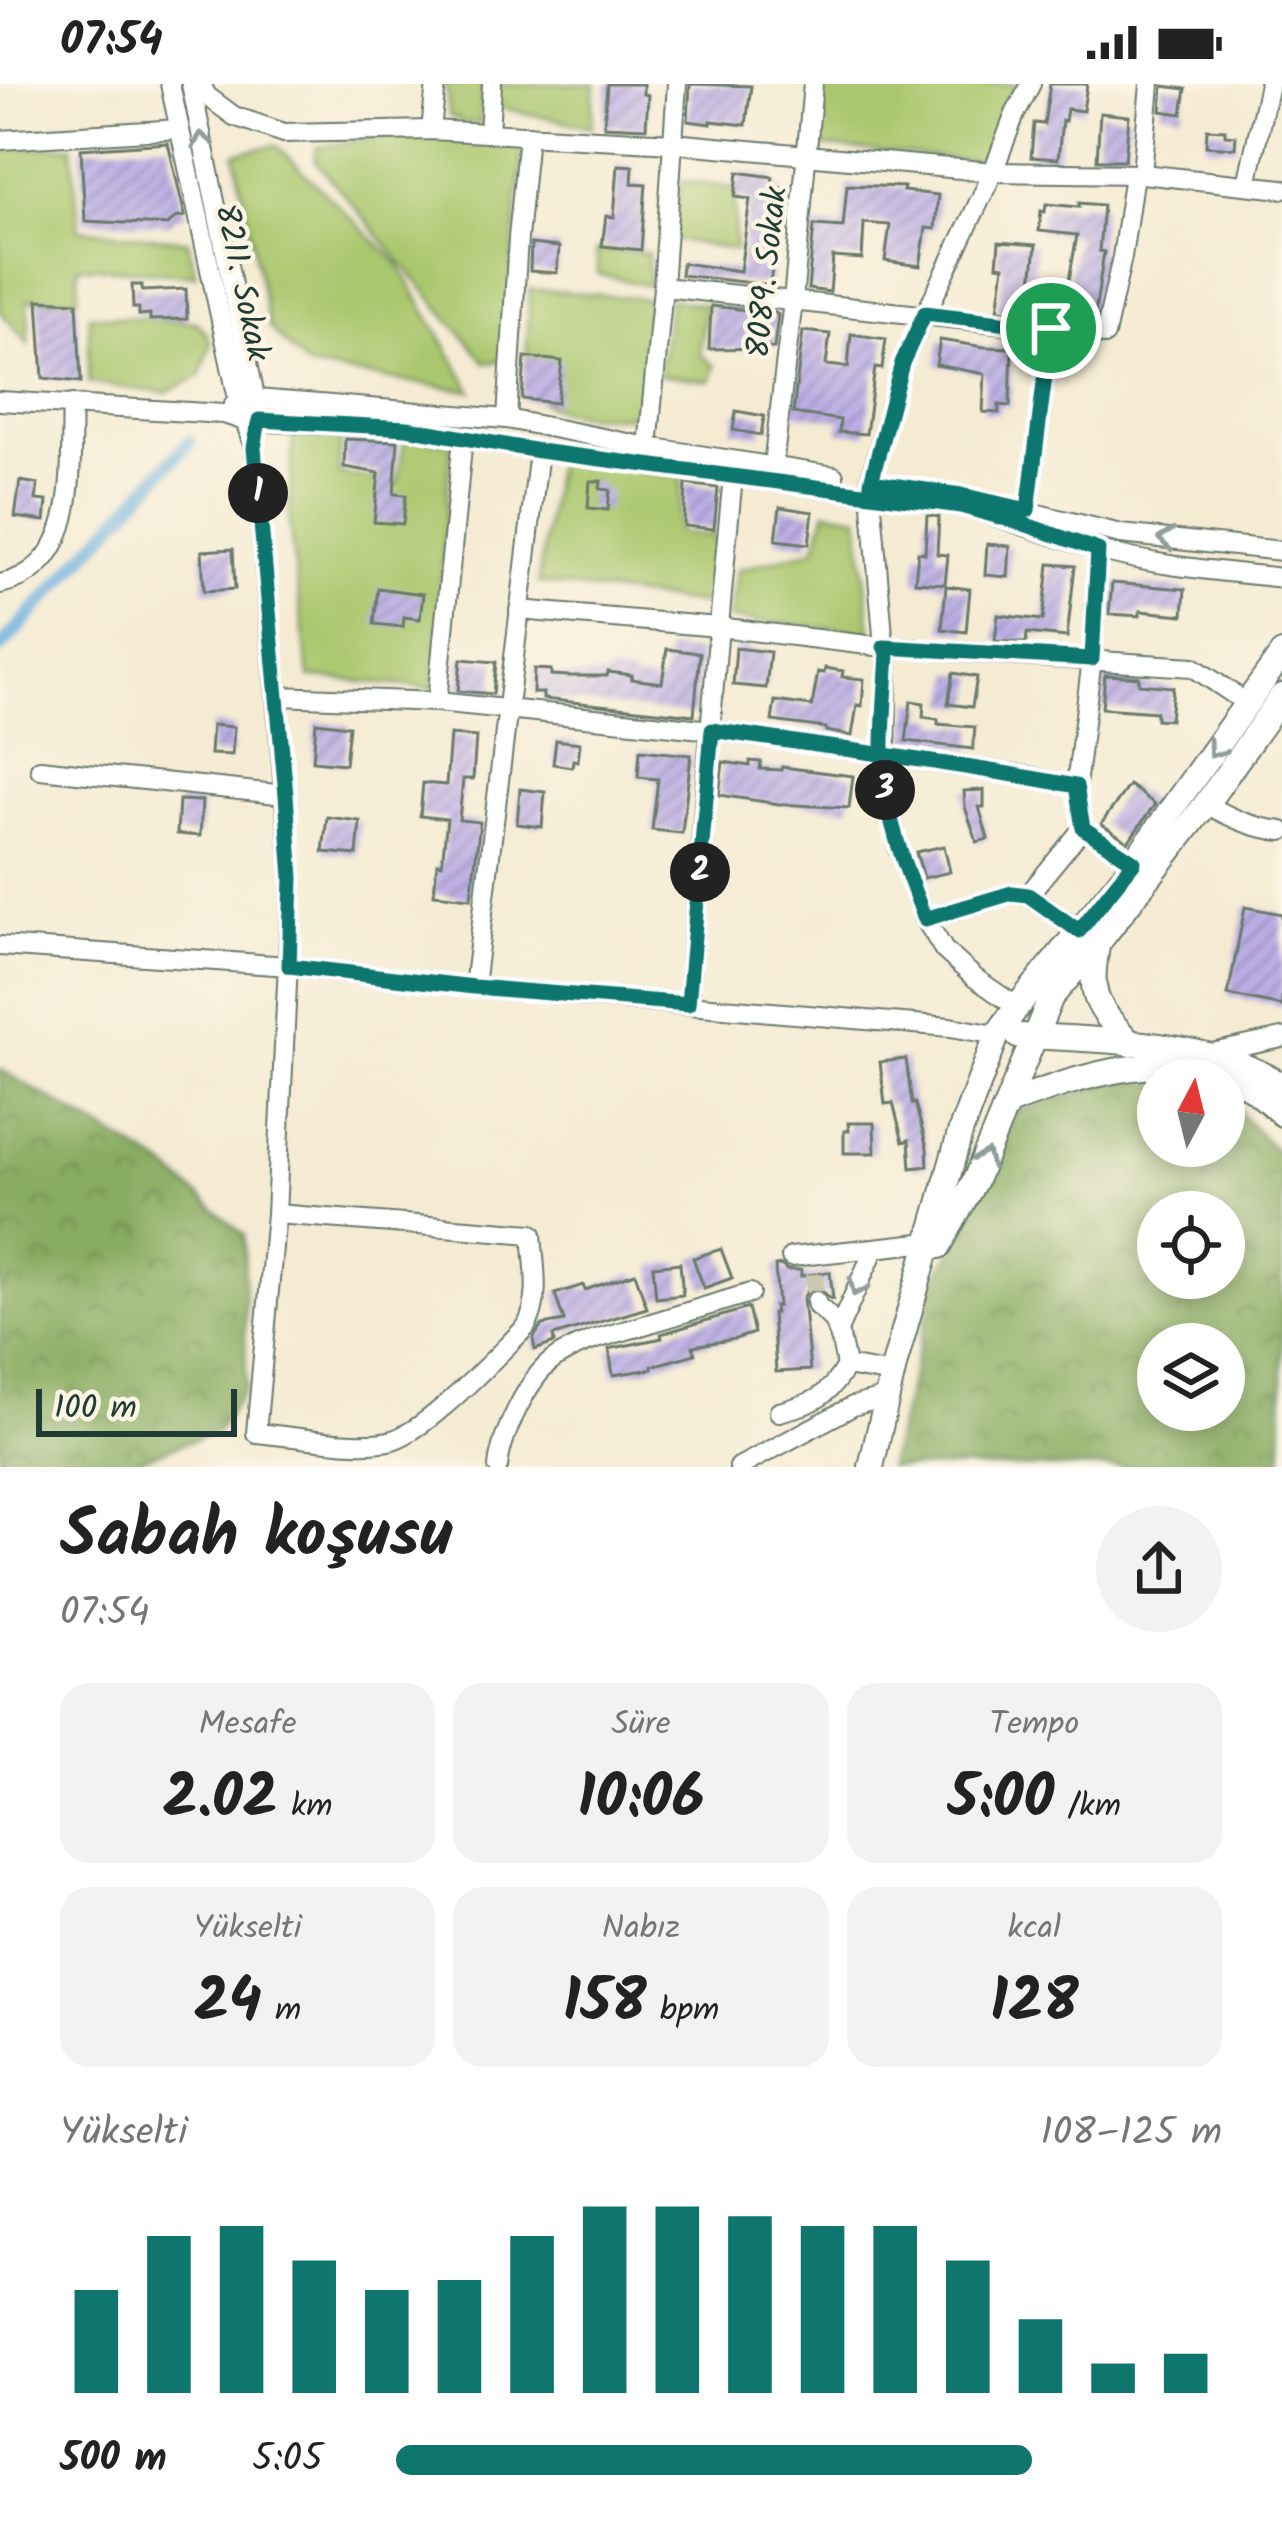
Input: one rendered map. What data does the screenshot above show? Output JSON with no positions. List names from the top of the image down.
{
  "streets": {
    "street": ["8089. Sokak", "8211. Sokak"]
  },
  "scale_bar": "100 m",
  "north": "top",
  "page": {
    "status": "07:54",
    "pins": ["1", "3", "2"],
    "scale": "100 m",
    "heading": ["Sabah koşusu", "07:54"],
    "stats": [
      ["Mesafe", "2.02 km"],
      ["Süre", "10:06"],
      ["Tempo", "5:00 /km"],
      ["Yükselti", "24 m"],
      ["Nabız", "158 bpm"],
      ["kcal", "128"]
    ],
    "chart": ["Yükselti", "108–125 m"],
    "list": [
      {
        "name": "500 m",
        "note": "5:05"
      }
    ]
  }
}
